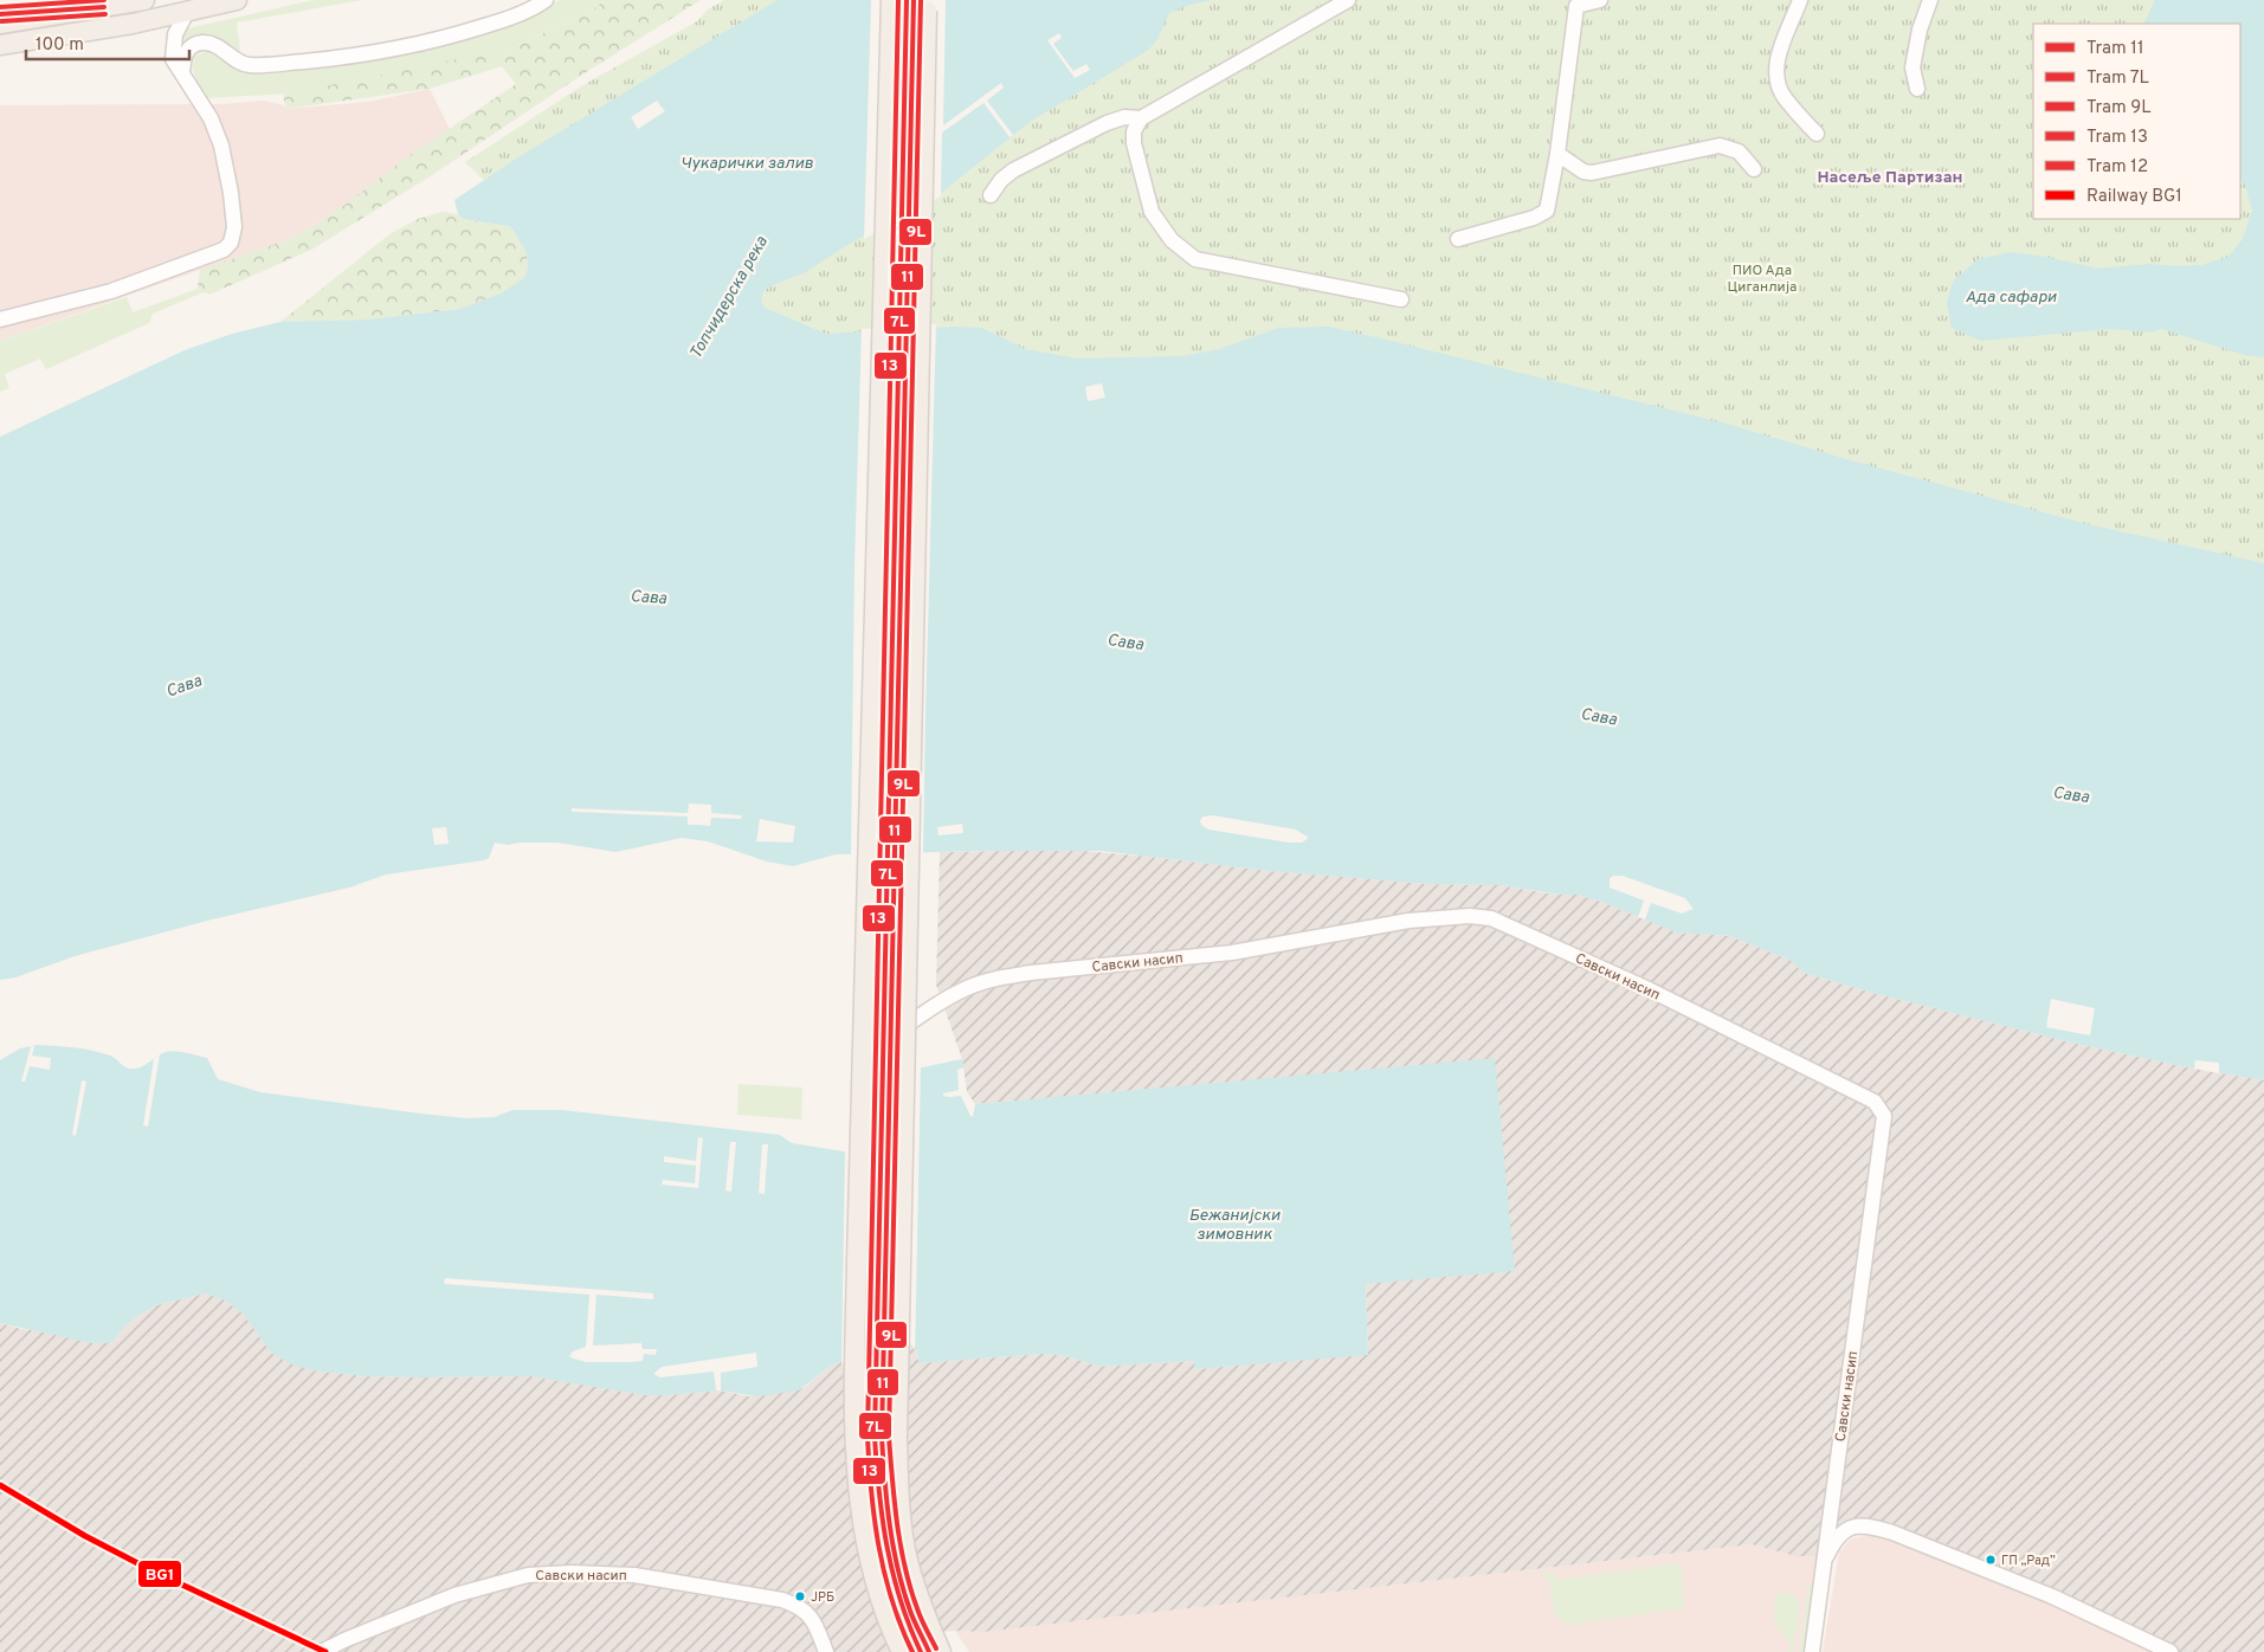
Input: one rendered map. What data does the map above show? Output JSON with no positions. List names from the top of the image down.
{
  "streets": {
    "street": ["Савски насип"]
  },
  "districts": ["Насеље Партизан"],
  "water": [
    "Чукарички залив",
    "Ада сафари",
    "Топчидерска река",
    "Сава",
    "Бежанијски зимовник"
  ],
  "parks": ["ПИО Ада Циганлија"],
  "places": ["ГП „Рад”", "ЈРБ"],
  "lines": [
    "tram line 11",
    "tram line 7L",
    "tram line 9L",
    "tram line 13",
    "tram line 12",
    "rail line BG1"
  ],
  "legend": [
    "Tram 11",
    "Tram 7L",
    "Tram 9L",
    "Tram 13",
    "Tram 12",
    "Railway BG1"
  ],
  "scale_bar": "100 m"
}
